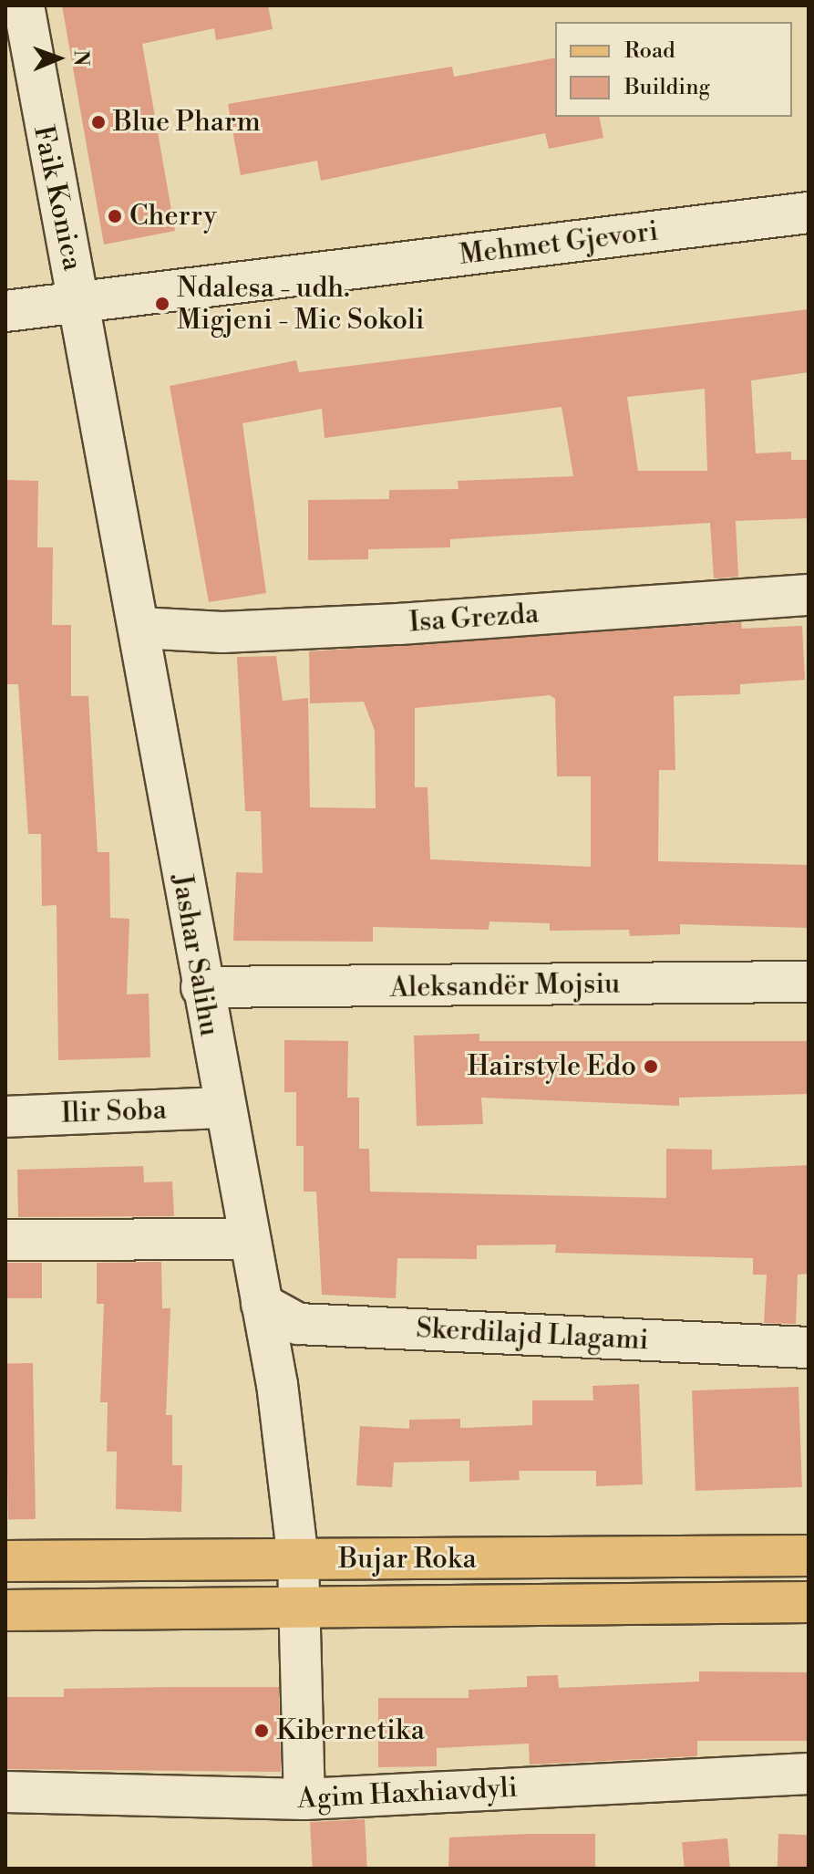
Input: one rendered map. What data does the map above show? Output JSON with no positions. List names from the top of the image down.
{
  "streets": {
    "main road": ["Bujar Roka"],
    "street": [
      "Faik Konica",
      "Mehmet Gjevori",
      "Isa Grezda",
      "Jashar Salihu",
      "Aleksandër Mojsiu",
      "Ilir Soba",
      "Skerdilajd Llagami",
      "Agim Haxhiavdyli"
    ]
  },
  "crossings": [
    ["Faik Konica", "Mehmet Gjevori"],
    ["Faik Konica", "Jashar Salihu"],
    ["Mehmet Gjevori", "Jashar Salihu"],
    ["Isa Grezda", "Jashar Salihu"],
    ["Jashar Salihu", "Aleksandër Mojsiu"],
    ["Jashar Salihu", "Ilir Soba"],
    ["Jashar Salihu", "Skerdilajd Llagami"],
    ["Jashar Salihu", "Bujar Roka"]
  ],
  "places": [
    "Blue Pharm",
    "Cherry",
    "Ndalesa - udh. Migjeni - Mic Sokoli",
    "Hairstyle Edo",
    "Kibernetika"
  ],
  "legend": ["Road", "Building"],
  "north": "right"
}
